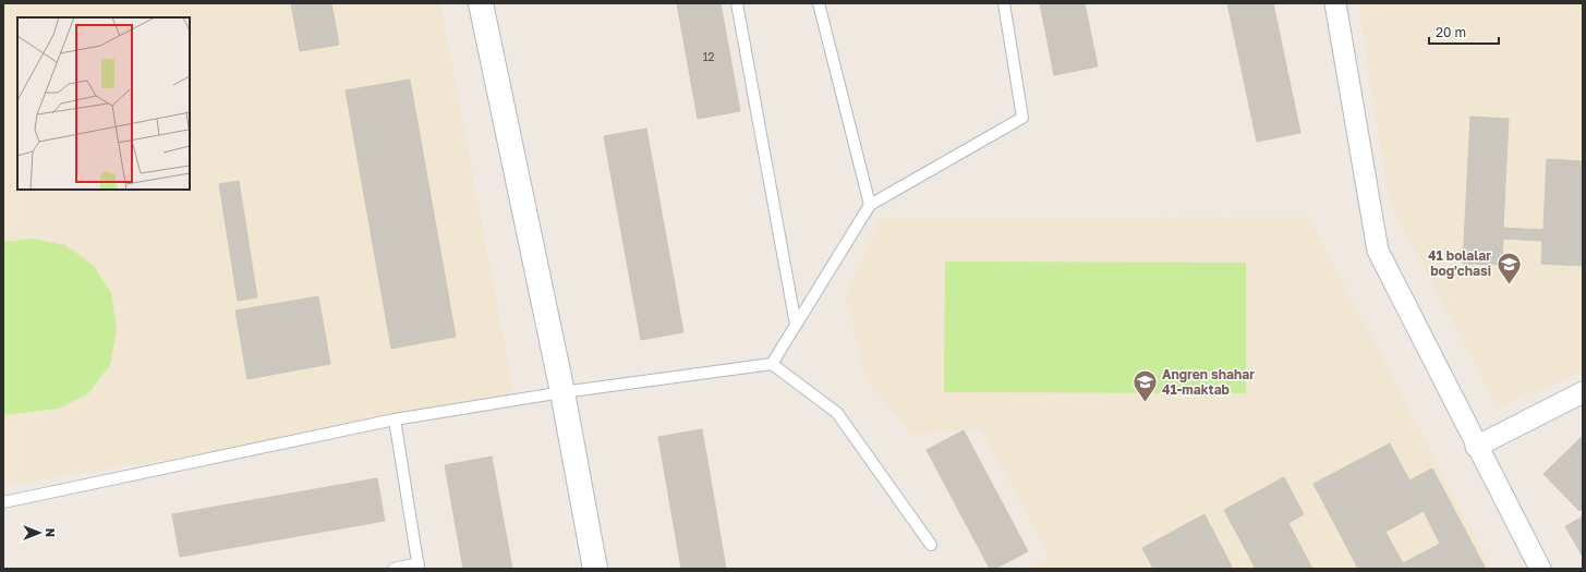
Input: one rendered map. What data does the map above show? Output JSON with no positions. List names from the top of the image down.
{
  "places": {
    "school or university": ["41 bolalar bog'chasi", "Angren shahar 41-maktab"]
  },
  "house_numbers": ["12"],
  "scale_bar": "20 m",
  "north": "right"
}
